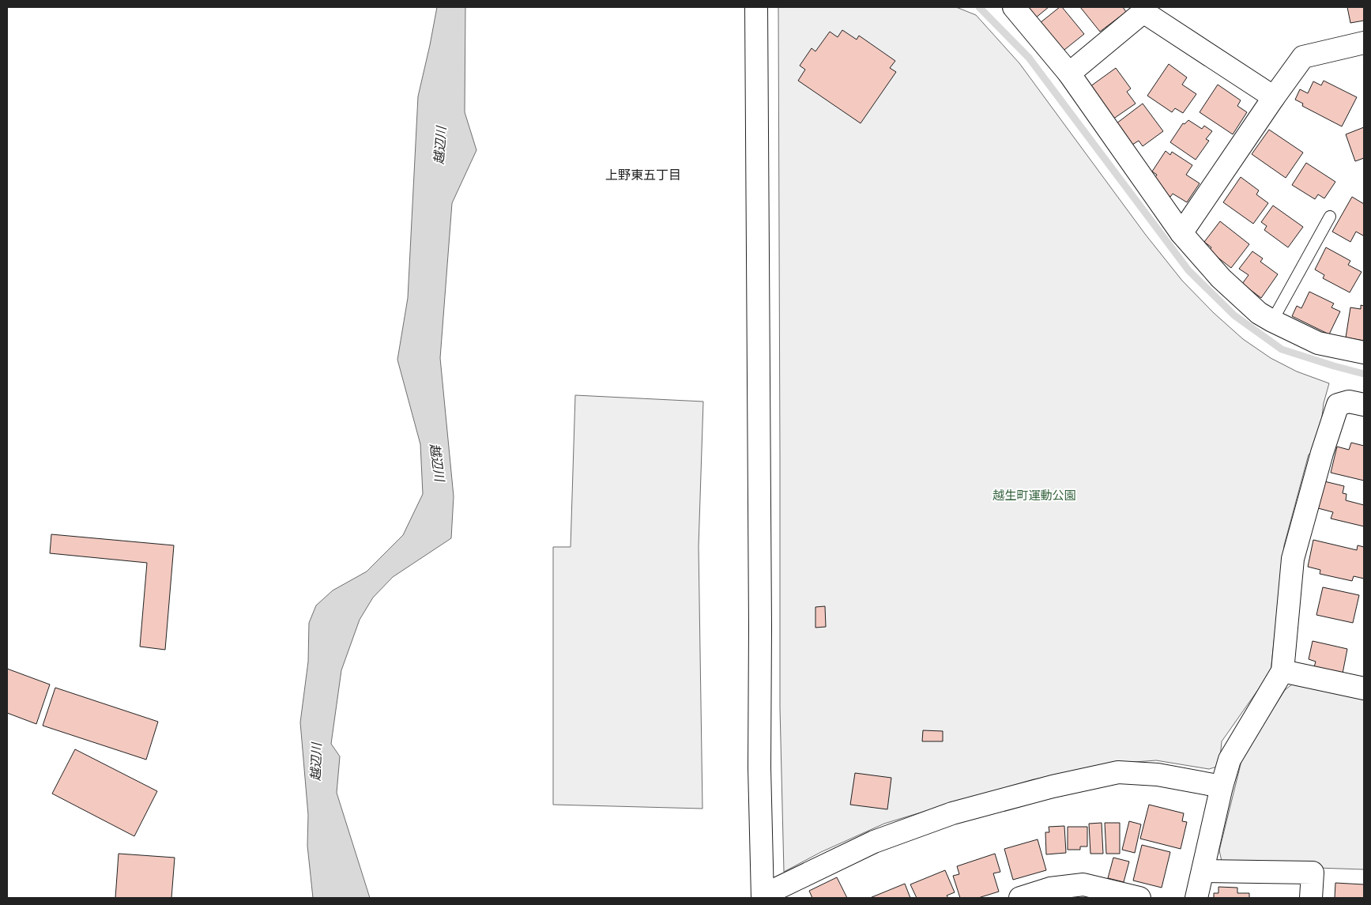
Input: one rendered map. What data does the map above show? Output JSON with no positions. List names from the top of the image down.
{
  "districts": ["上野東五丁目"],
  "water": ["越辺川"],
  "parks": ["越生町運動公園"]
}
